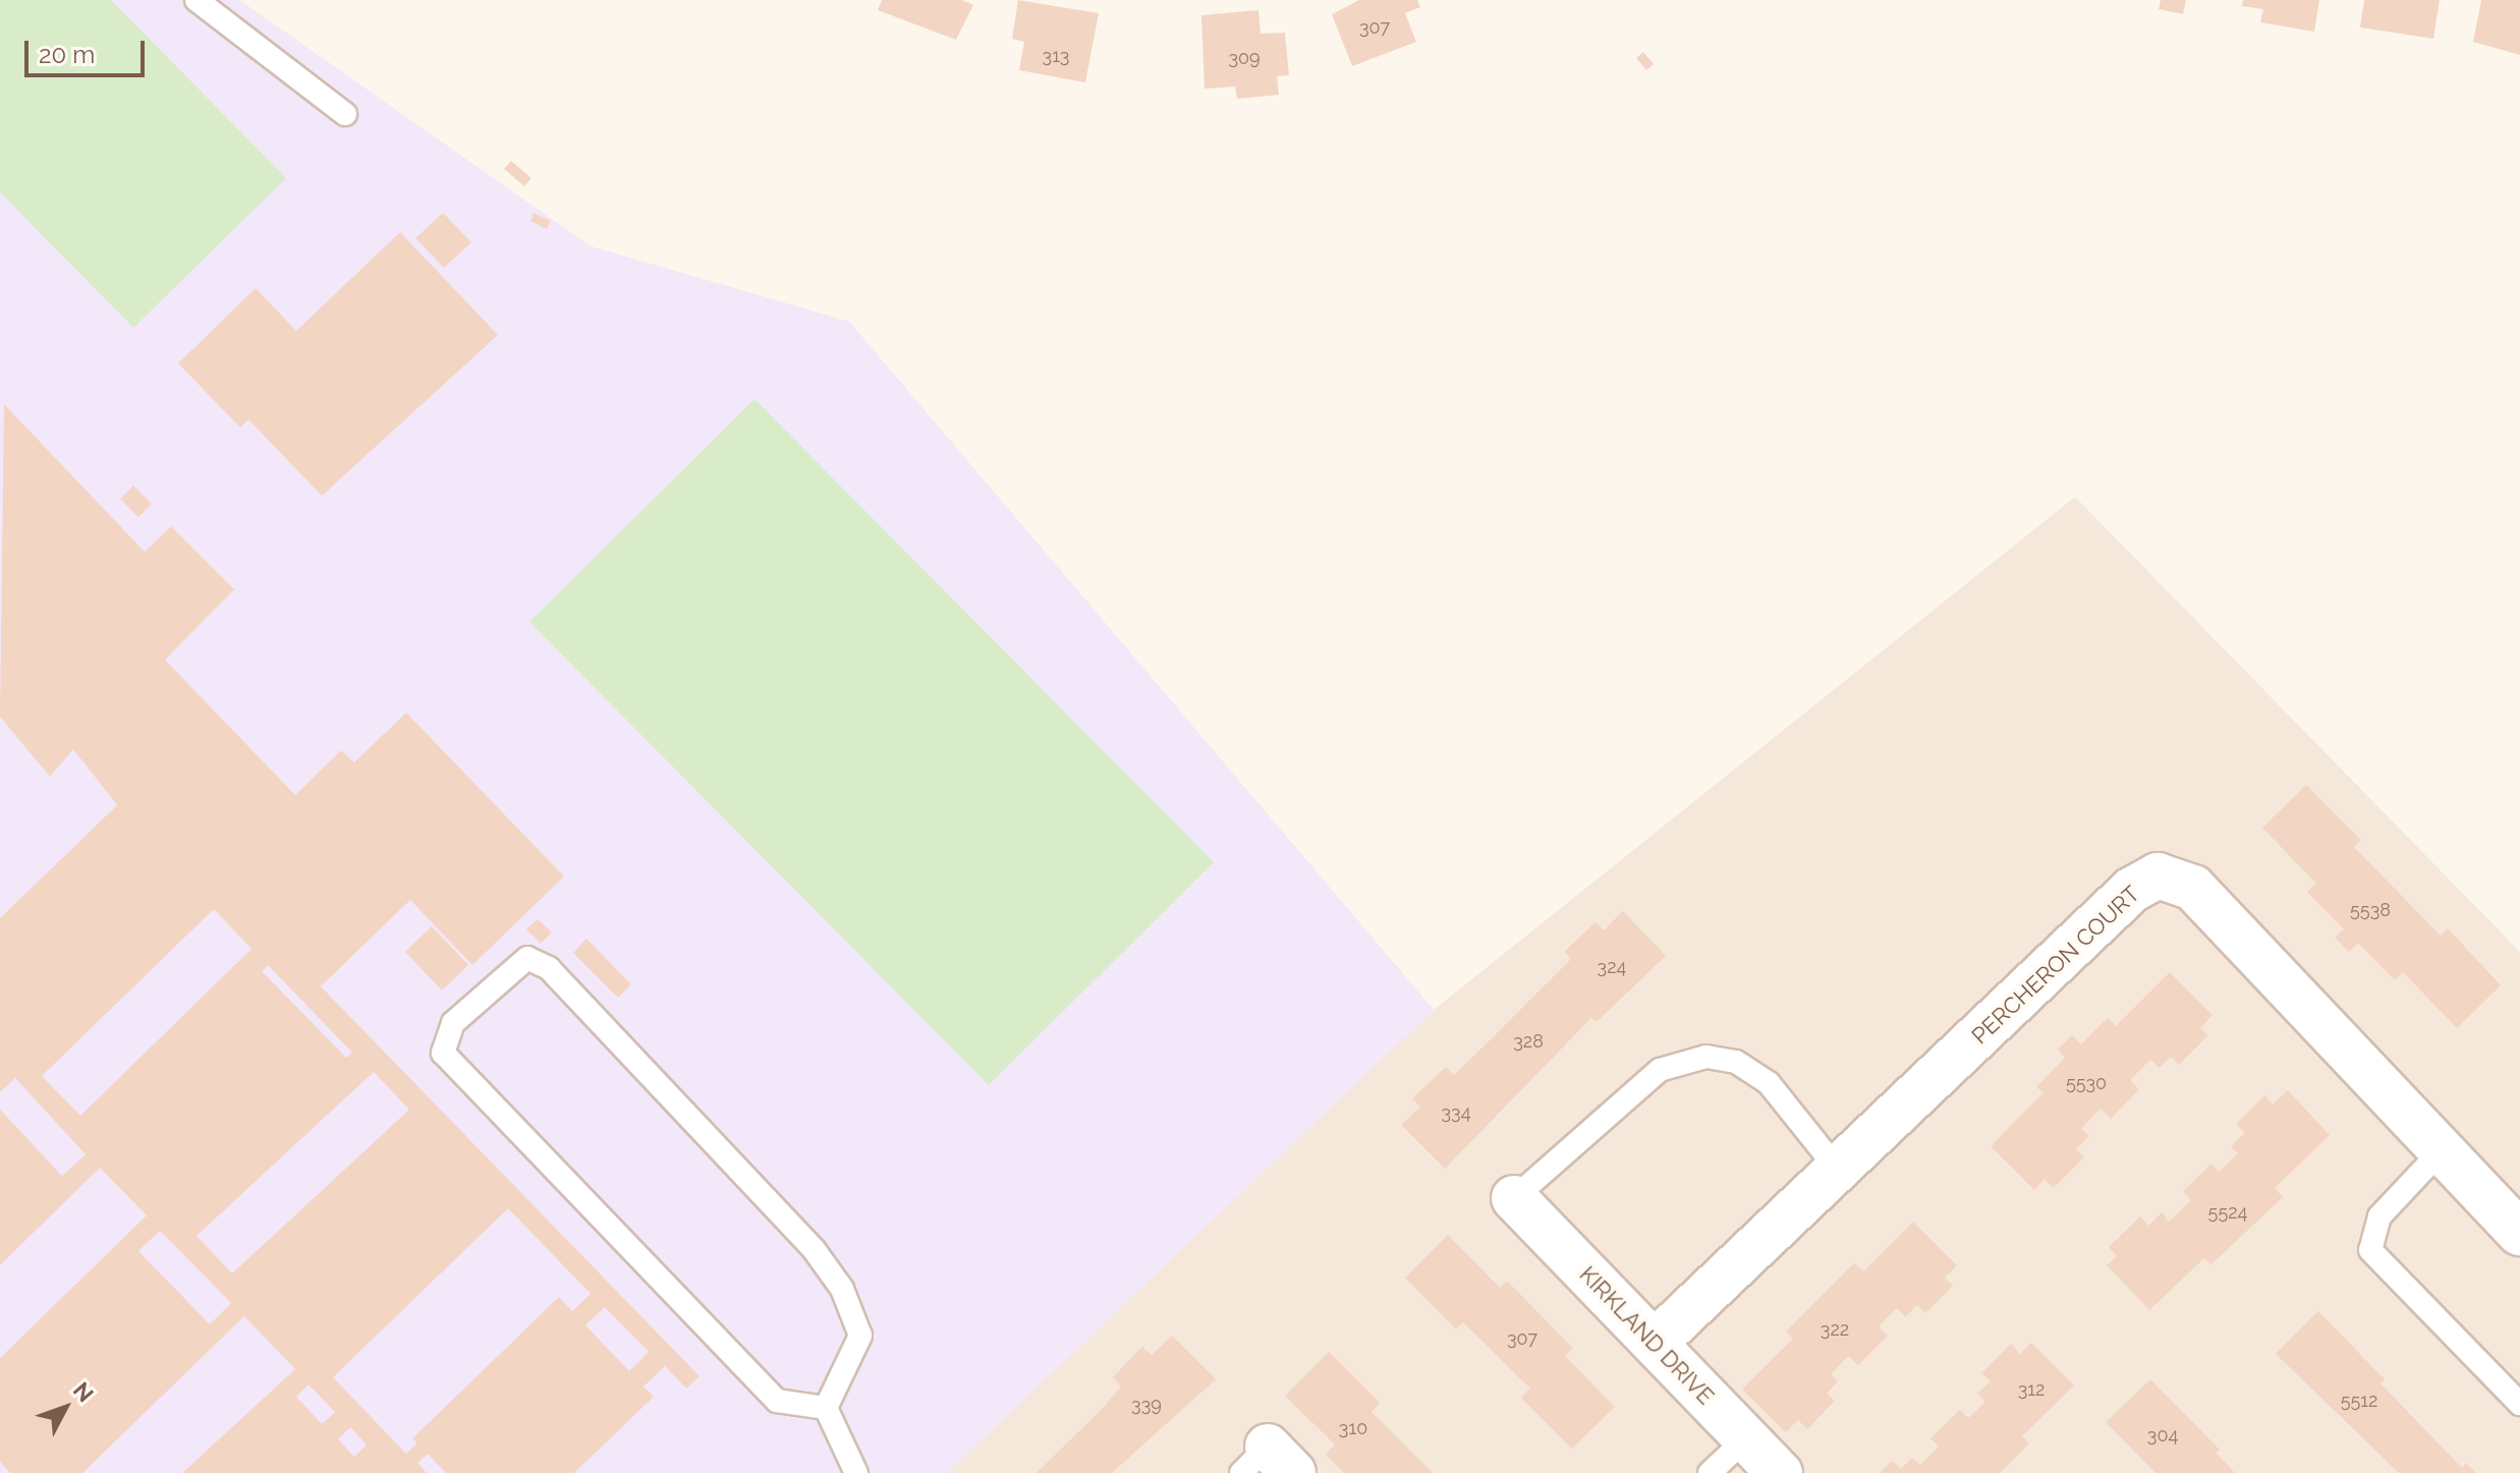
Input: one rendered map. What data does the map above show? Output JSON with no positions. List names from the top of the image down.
{
  "streets": {
    "street": ["PERCHERON COURT", "KIRKLAND DRIVE"]
  },
  "crossings": [
    ["PERCHERON COURT", "KIRKLAND DRIVE"]
  ],
  "house_numbers": [
    "307",
    "313",
    "309",
    "5538",
    "324",
    "328",
    "5530",
    "334",
    "5524",
    "322",
    "307",
    "312",
    "5512",
    "339",
    "310",
    "304"
  ],
  "scale_bar": "20 m",
  "north": "top right"
}
